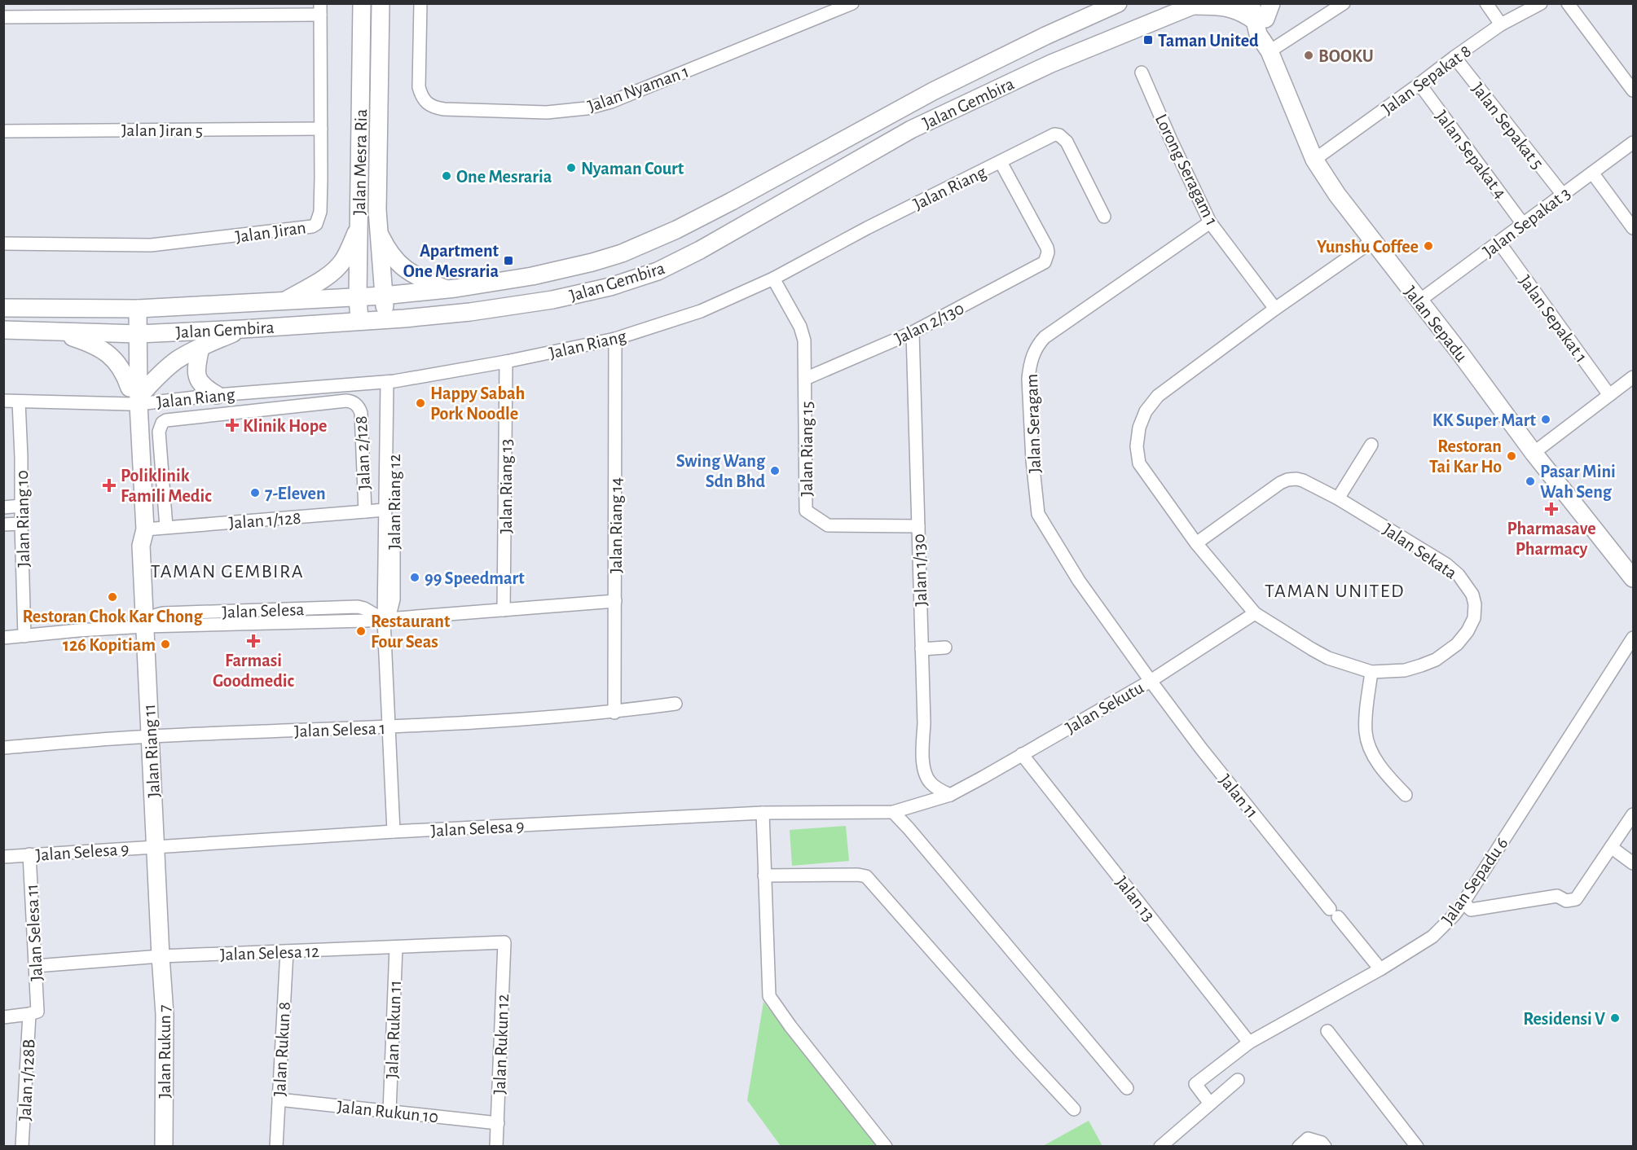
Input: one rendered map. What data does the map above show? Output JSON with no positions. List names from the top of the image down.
{
  "streets": {
    "main road": [
      "Jalan Gembira",
      "Jalan Mesra Ria",
      "Jalan Sepadu",
      "Jalan Riang 11",
      "Jalan Rukun 7"
    ],
    "street": [
      "Jalan Sepakat 8",
      "Jalan Nyaman 1",
      "Jalan Sepakat 5",
      "Jalan Jiran 5",
      "Jalan Sepakat 4",
      "Lorong Seragam 1",
      "Jalan Riang",
      "Jalan Sepakat 3",
      "Jalan Jiran",
      "Jalan Sepakat 1",
      "Jalan 2/130",
      "Jalan Seragam",
      "Jalan Riang 15",
      "Jalan 2/128",
      "Jalan Riang 13",
      "Jalan Riang 12",
      "Jalan Riang 10",
      "Jalan 1/128",
      "Jalan Riang 14",
      "Jalan Sekata",
      "Jalan 1/130",
      "Jalan Selesa",
      "Jalan Sekutu",
      "Jalan Selesa 1",
      "Jalan 11",
      "Jalan Selesa 9",
      "Jalan Sepadu 6",
      "Jalan 13",
      "Jalan Selesa 11",
      "Jalan Selesa 12",
      "Jalan Rukun 11",
      "Jalan Rukun 12",
      "Jalan Rukun 8",
      "Jalan 1/128B",
      "Jalan Rukun 10"
    ]
  },
  "crossings": [
    ["Jalan Sepakat 8", "Jalan Sepakat 5"],
    ["Jalan Sepakat 8", "Jalan Sepakat 4"],
    ["Jalan Sepakat 8", "Jalan Sepadu"],
    ["Jalan Gembira", "Jalan Mesra Ria"],
    ["Jalan Gembira", "Jalan Riang 11"],
    ["Jalan Sepakat 5", "Jalan Sepakat 3"],
    ["Jalan Jiran 5", "Jalan Jiran"],
    ["Jalan Sepakat 4", "Jalan Sepakat 3"],
    ["Lorong Seragam 1", "Jalan Seragam"],
    ["Lorong Seragam 1", "Jalan Sekata"],
    ["Jalan Riang", "Jalan 2/130"],
    ["Jalan Riang", "Jalan Riang 15"],
    ["Jalan Riang", "Jalan Riang 13"],
    ["Jalan Riang", "Jalan Riang 12"],
    ["Jalan Riang", "Jalan Riang 10"],
    ["Jalan Riang", "Jalan Riang 14"],
    ["Jalan Riang", "Jalan Riang 11"],
    ["Jalan Sepakat 3", "Jalan Sepakat 1"],
    ["Jalan Sepakat 3", "Jalan Sepadu"],
    ["Jalan 2/130", "Jalan Riang 15"],
    ["Jalan 2/130", "Jalan 1/130"],
    ["Jalan Sepadu", "Jalan Sekata"],
    ["Jalan Seragam", "Jalan Sekutu"],
    ["Jalan Seragam", "Jalan 11"],
    ["Jalan Riang 15", "Jalan 1/130"],
    ["Jalan 2/128", "Jalan 1/128"],
    ["Jalan Riang 13", "Jalan Selesa"],
    ["Jalan Riang 12", "Jalan 1/128"],
    ["Jalan Riang 12", "Jalan Selesa"],
    ["Jalan Riang 12", "Jalan Selesa 1"],
    ["Jalan Riang 12", "Jalan Selesa 9"],
    ["Jalan Riang 10", "Jalan Selesa"],
    ["Jalan 1/128", "Jalan Riang 11"],
    ["Jalan Riang 14", "Jalan Selesa"],
    ["Jalan Riang 14", "Jalan Selesa 1"],
    ["Jalan Sekata", "Jalan Sekutu"],
    ["Jalan 1/130", "Jalan Sekutu"],
    ["Jalan 1/130", "Jalan Selesa 9"],
    ["Jalan Selesa", "Jalan Riang 11"],
    ["Jalan Sekutu", "Jalan 11"],
    ["Jalan Sekutu", "Jalan Selesa 9"],
    ["Jalan Sekutu", "Jalan 13"],
    ["Jalan Selesa 1", "Jalan Riang 11"],
    ["Jalan Riang 11", "Jalan Selesa 9"],
    ["Jalan Riang 11", "Jalan Selesa 12"],
    ["Jalan Riang 11", "Jalan Rukun 7"],
    ["Jalan 11", "Jalan Sepadu 6"],
    ["Jalan Selesa 9", "Jalan Selesa 11"],
    ["Jalan Sepadu 6", "Jalan 13"],
    ["Jalan Selesa 11", "Jalan Selesa 12"],
    ["Jalan Selesa 11", "Jalan 1/128B"],
    ["Jalan Selesa 12", "Jalan Rukun 11"],
    ["Jalan Selesa 12", "Jalan Rukun 12"],
    ["Jalan Selesa 12", "Jalan Rukun 8"],
    ["Jalan Selesa 12", "Jalan Rukun 7"],
    ["Jalan Rukun 11", "Jalan Rukun 10"],
    ["Jalan Rukun 12", "Jalan Rukun 10"],
    ["Jalan Rukun 8", "Jalan Rukun 10"]
  ],
  "districts": ["TAMAN GEMBIRA", "TAMAN UNITED"],
  "places": {
    "transit": ["Taman United", "Apartment One Mesraria"],
    "other": [
      "BOOKU",
      "Nyaman Court",
      "One Mesraria",
      "Yunshu Coffee",
      "Happy Sabah Pork Noodle",
      "KK Super Mart",
      "Restoran Tai Kar Ho",
      "Swing Wang Sdn Bhd",
      "Pasar Mini Wah Seng",
      "7-Eleven",
      "99 Speedmart",
      "Restoran Chok Kar Chong",
      "Restaurant Four Seas",
      "126 Kopitiam",
      "Residensi V"
    ],
    "health": [
      "Klinik Hope",
      "Poliklinik Famili Medic",
      "Pharmasave Pharmacy",
      "Farmasi Goodmedic"
    ]
  }
}
